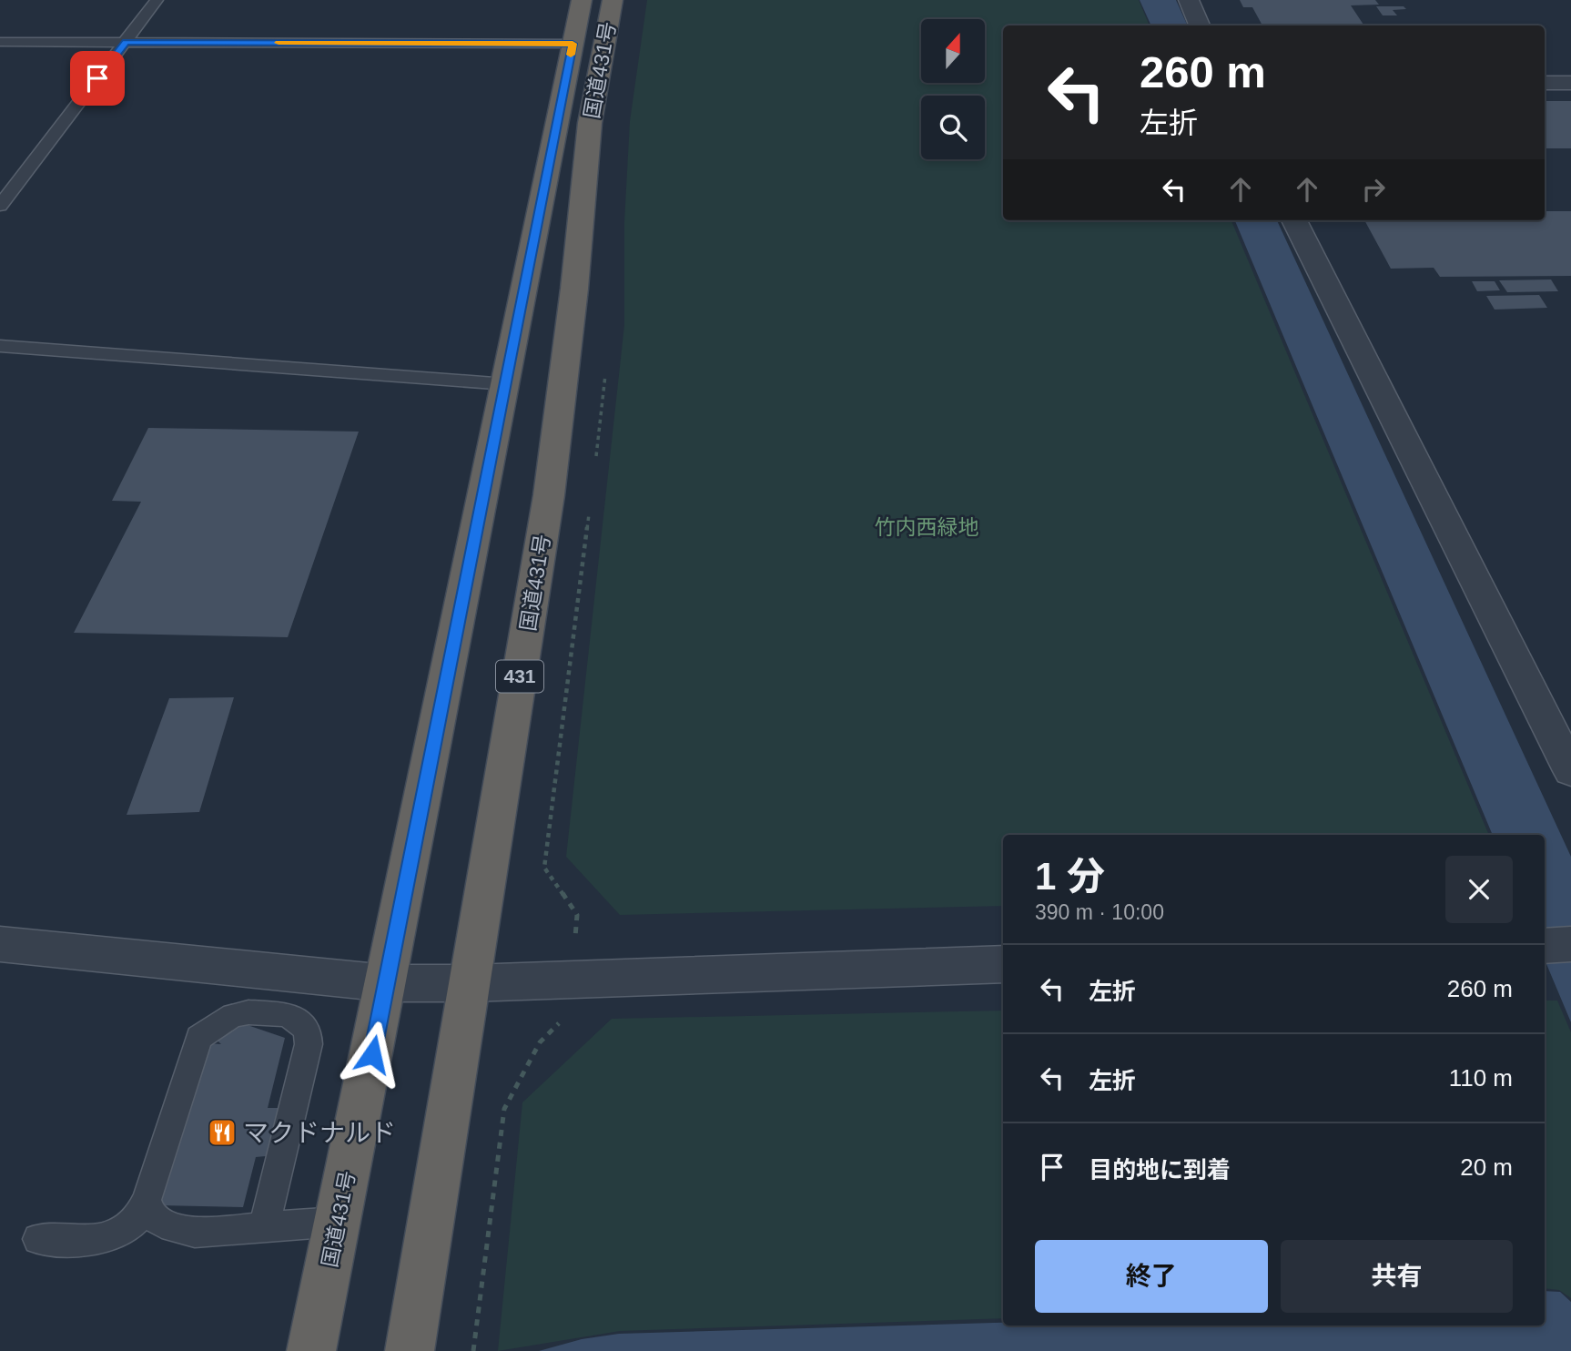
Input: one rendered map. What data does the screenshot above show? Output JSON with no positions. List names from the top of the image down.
{
  "streets": {
    "highway": ["国道431号", "431"]
  },
  "parks": ["竹内西緑地"],
  "places": {
    "restaurant": ["マクドナルド"]
  },
  "north": "top",
  "page": {
    "turn": ["260 m", "左折"],
    "heading": ["1 分", "390 m · 10:00"],
    "list": [
      {
        "name": "左折",
        "value": "260 m"
      },
      {
        "name": "左折",
        "value": "110 m"
      },
      {
        "name": "目的地に到着",
        "value": "20 m"
      }
    ],
    "buttons": ["終了", "共有"]
  }
}
